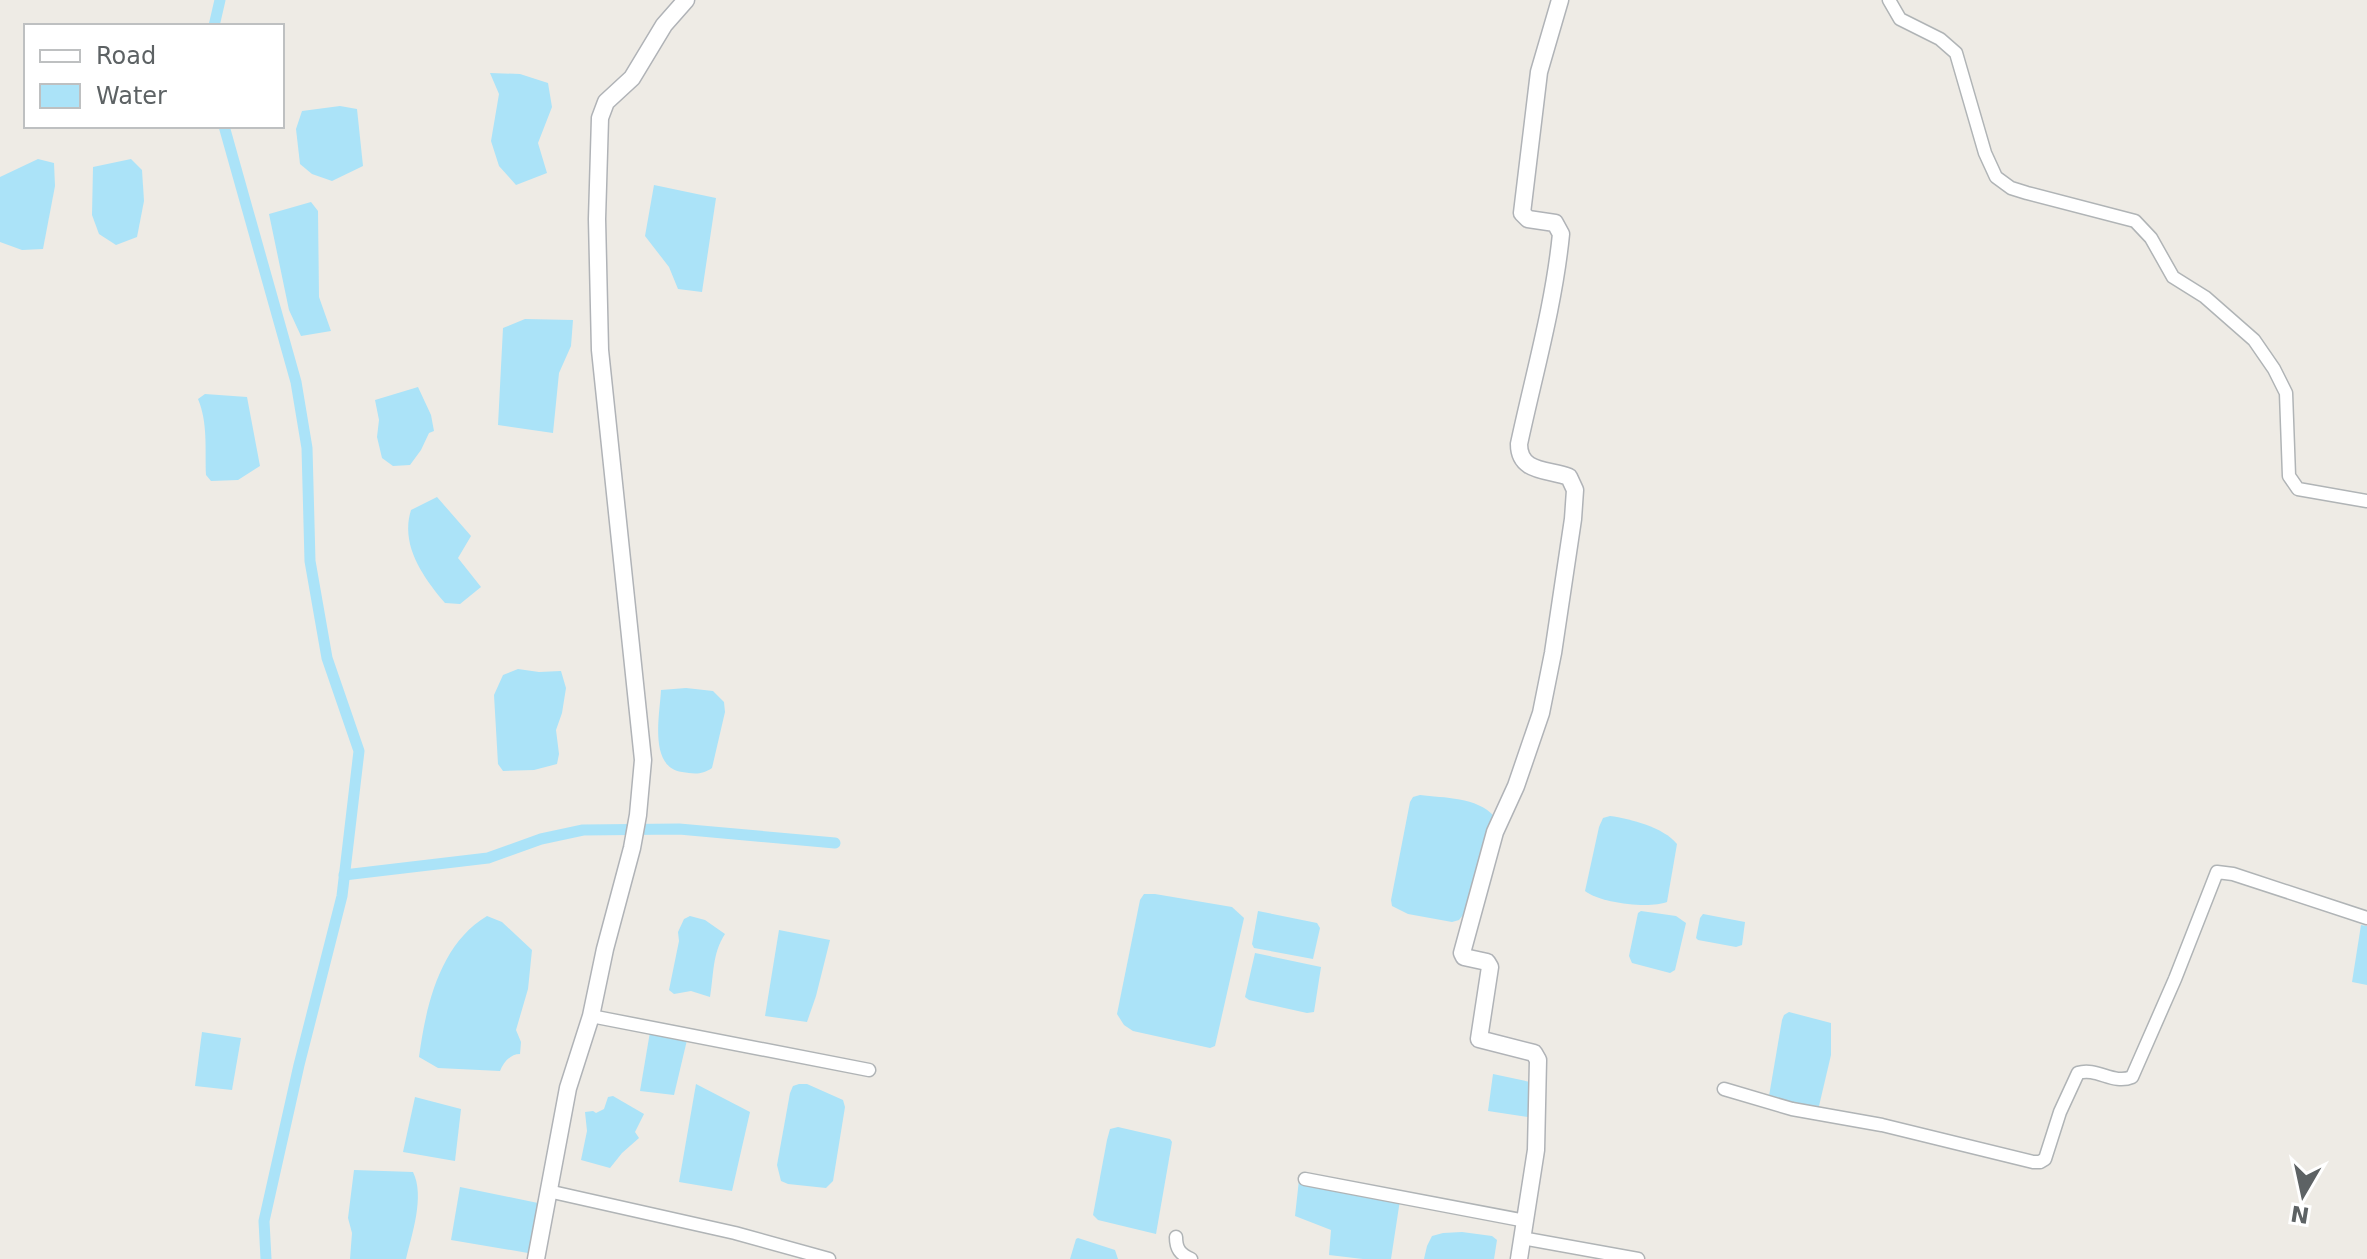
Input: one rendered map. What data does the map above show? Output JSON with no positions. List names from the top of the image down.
{
  "legend": ["Road", "Water"],
  "north": "bottom"
}
